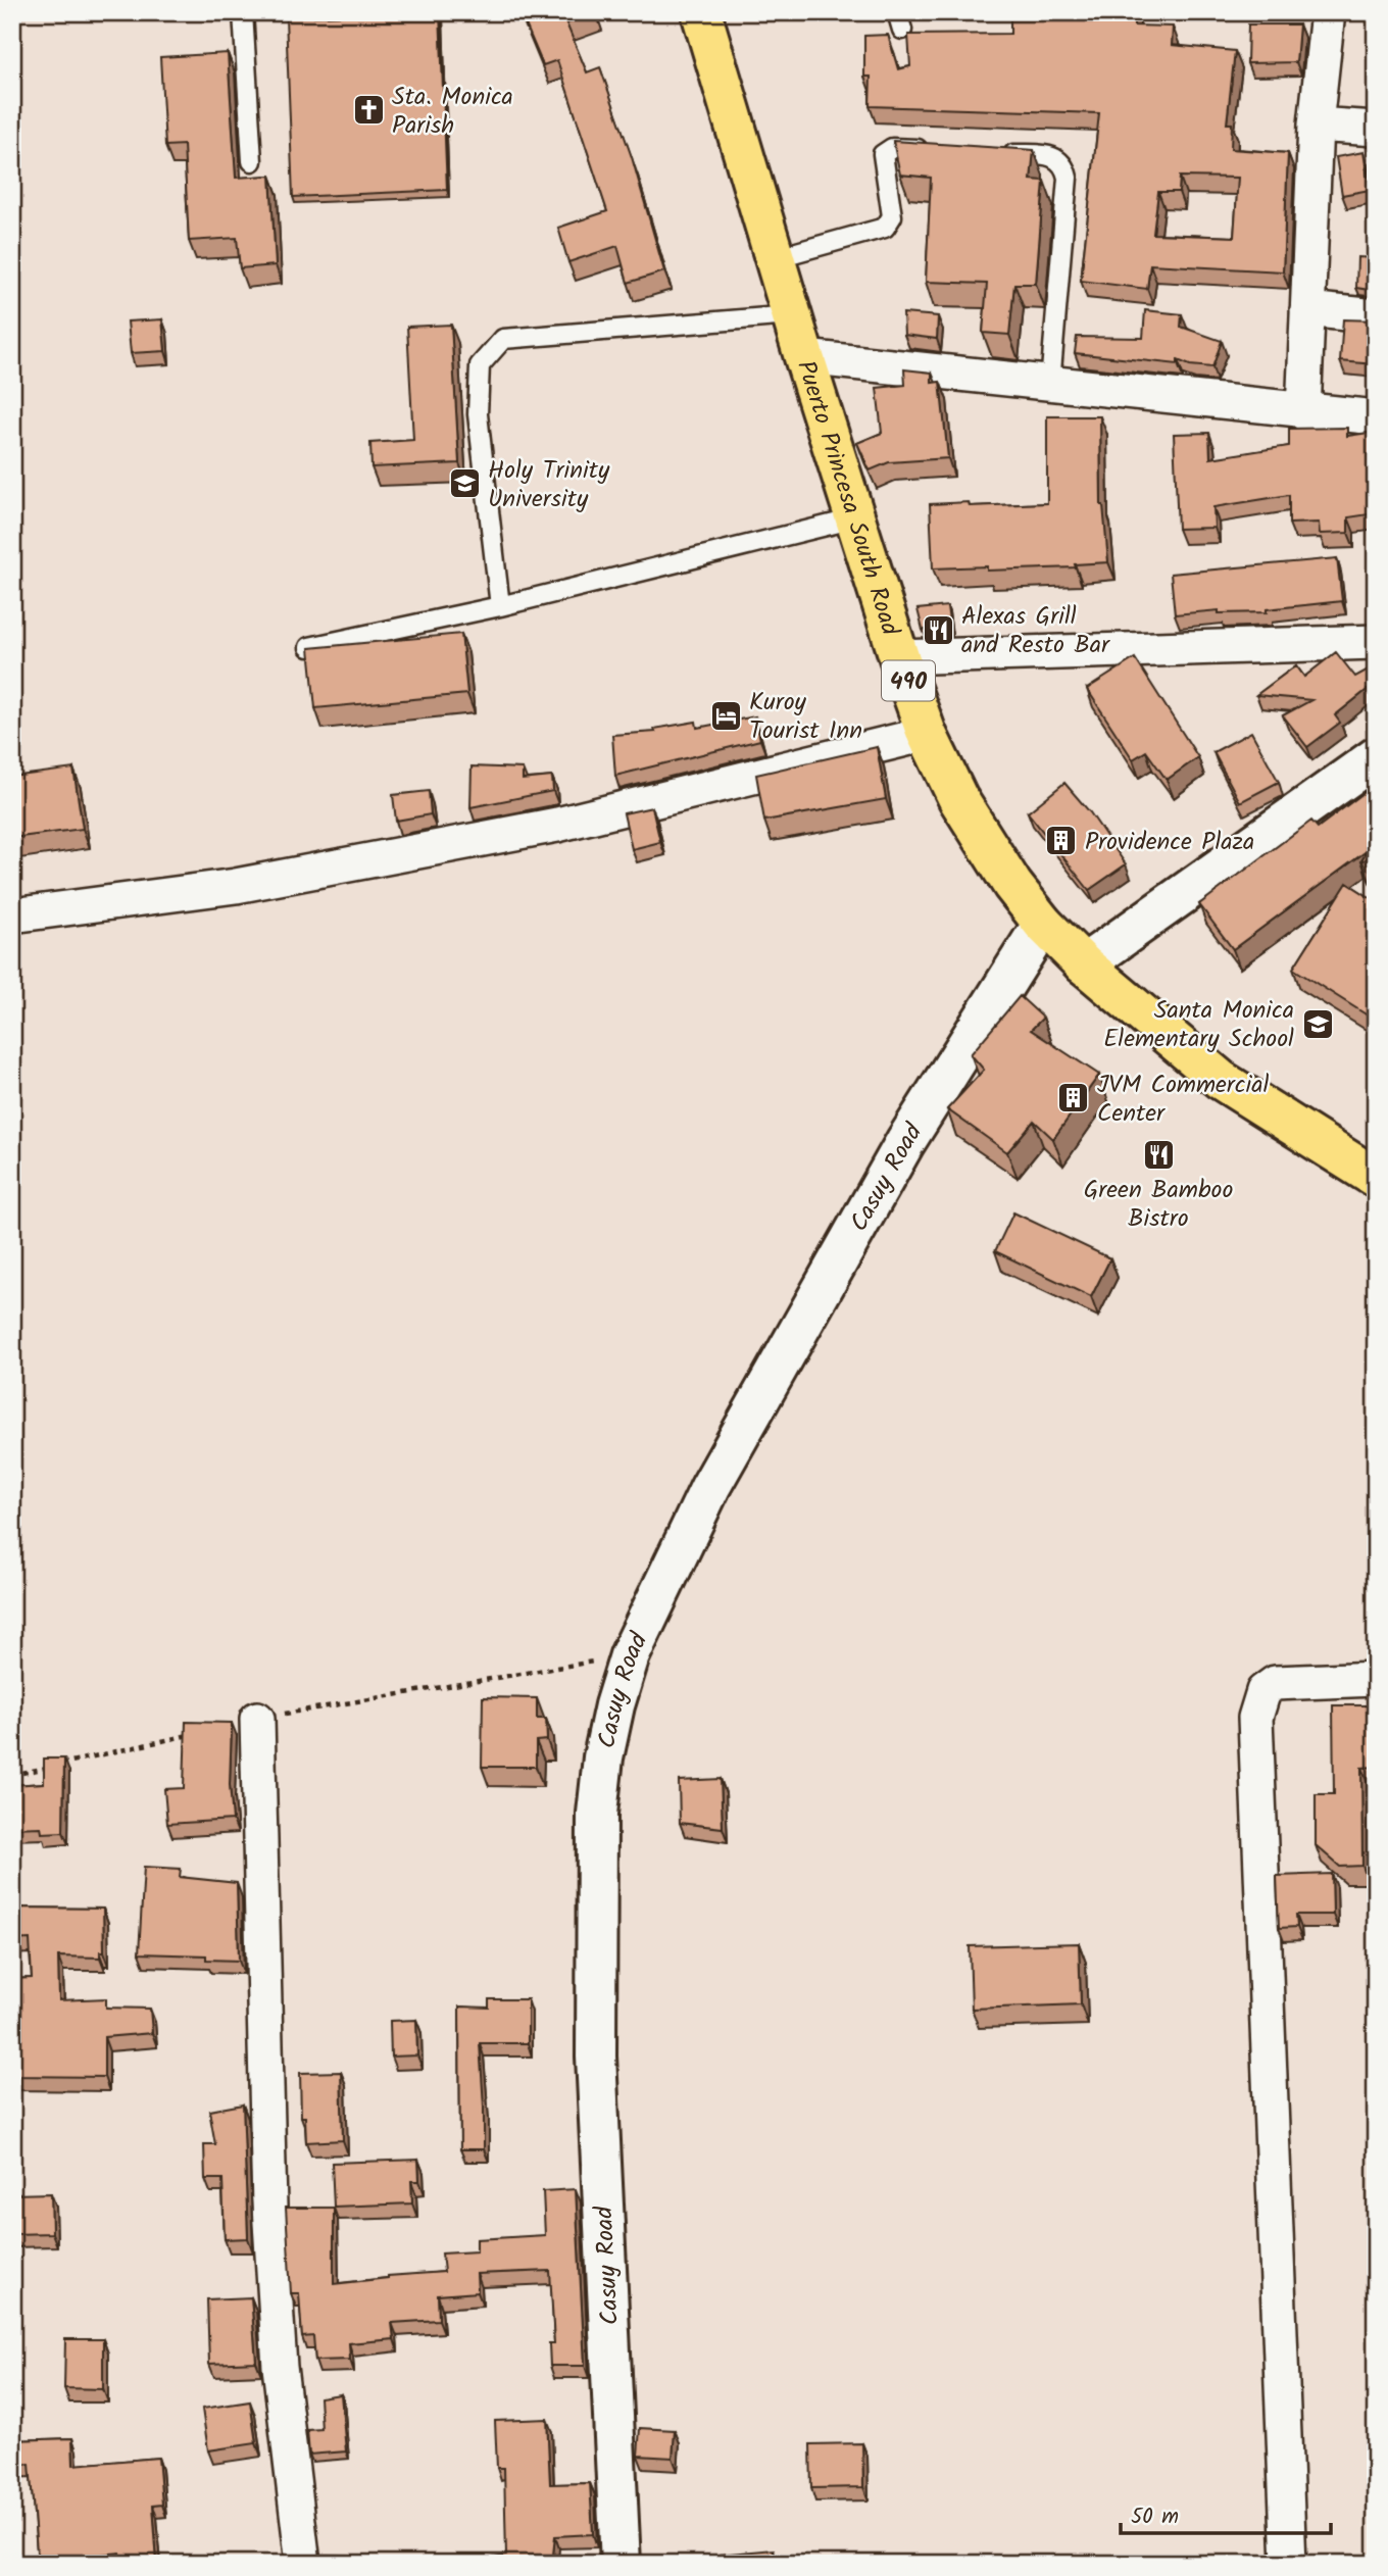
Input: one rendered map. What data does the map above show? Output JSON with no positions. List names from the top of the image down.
{
  "streets": {
    "main road": ["Puerto Princesa South Road", "490"],
    "street": ["Casuy Road"]
  },
  "crossings": [
    ["Puerto Princesa South Road", "Casuy Road"]
  ],
  "places": {
    "church": ["Sta. Monica Parish"],
    "school or university": ["Holy Trinity University", "Santa Monica Elementary School"],
    "restaurant": ["Alexas Grill and Resto Bar", "Green Bamboo Bistro"],
    "hotel": ["Kuroy Tourist Inn"],
    "building": ["Providence Plaza", "JVM Commercial Center"]
  },
  "scale_bar": "50 m"
}
